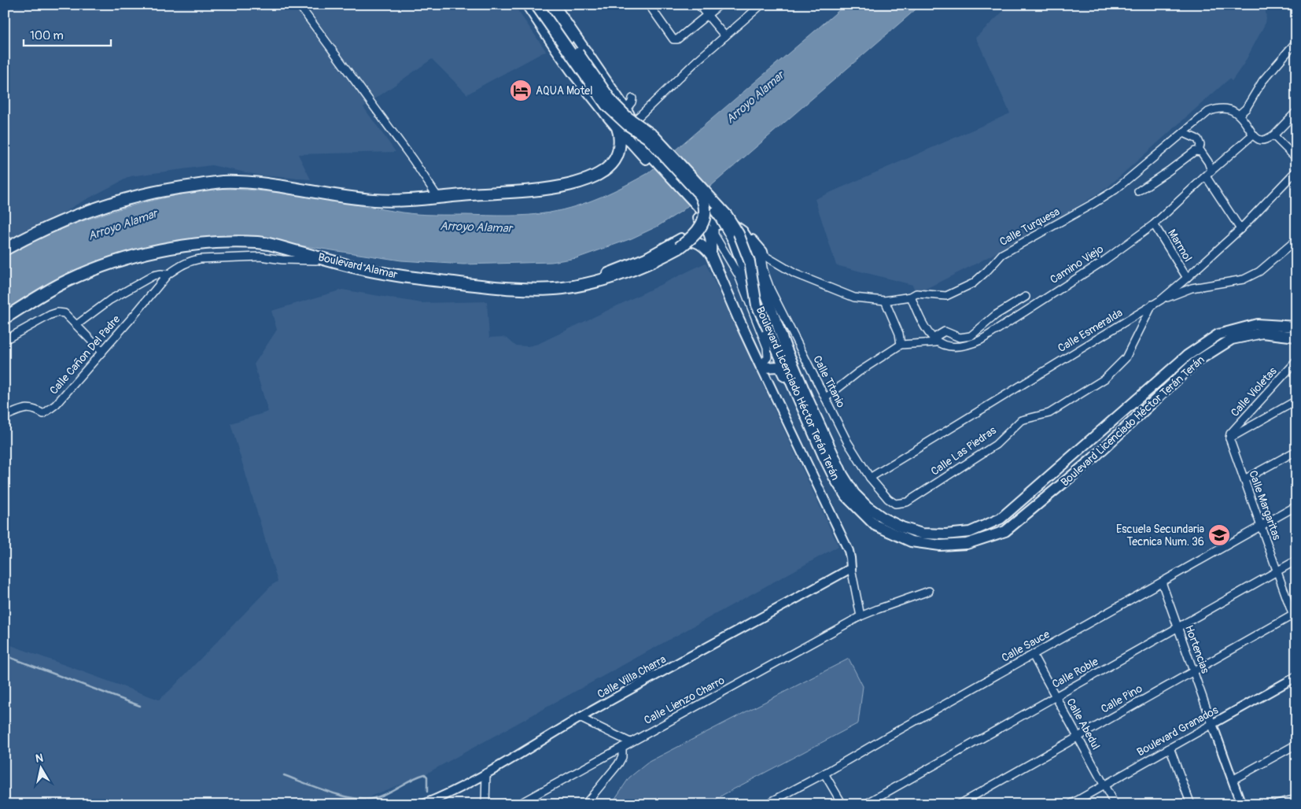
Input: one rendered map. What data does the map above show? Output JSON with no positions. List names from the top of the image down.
{
  "streets": {
    "highway": ["Boulevard Alamar", "Boulevard Licenciado Héctor Terán Terán"],
    "street": [
      "Calle Turquesa",
      "Marmol",
      "Camino Viejo",
      "Calle Esmeralda",
      "Calle Cañon Del Padre",
      "Calle Titanio",
      "Calle Violetas",
      "Calle Las Piedras",
      "Calle Margaritas",
      "Calle Sauce",
      "Hortencias",
      "Calle Roble",
      "Calle Villa Charra",
      "Calle Pino",
      "Calle Lienzo Charro",
      "Calle Abedul",
      "Boulevard Granados"
    ]
  },
  "crossings": [
    ["Calle Turquesa", "Calle Titanio"],
    ["Calle Turquesa", "Boulevard Licenciado Héctor Terán Terán"],
    ["Marmol", "Camino Viejo"],
    ["Marmol", "Calle Esmeralda"],
    ["Boulevard Alamar", "Calle Cañon Del Padre"],
    ["Boulevard Alamar", "Boulevard Licenciado Héctor Terán Terán"],
    ["Calle Esmeralda", "Calle Titanio"],
    ["Calle Esmeralda", "Calle Las Piedras"],
    ["Calle Titanio", "Calle Las Piedras"],
    ["Calle Violetas", "Calle Margaritas"],
    ["Calle Margaritas", "Calle Sauce"],
    ["Calle Margaritas", "Calle Roble"],
    ["Calle Margaritas", "Calle Pino"],
    ["Calle Sauce", "Hortencias"],
    ["Calle Sauce", "Calle Abedul"],
    ["Hortencias", "Calle Roble"],
    ["Hortencias", "Calle Pino"],
    ["Hortencias", "Boulevard Granados"],
    ["Calle Roble", "Calle Abedul"],
    ["Calle Pino", "Calle Abedul"],
    ["Calle Abedul", "Boulevard Granados"]
  ],
  "water": ["Arroyo Alamar"],
  "places": {
    "hotel": ["AQUA Motel"],
    "school or university": ["Escuela Secundaria Tecnica Num. 36"]
  },
  "scale_bar": "100 m",
  "north": "top"
}
